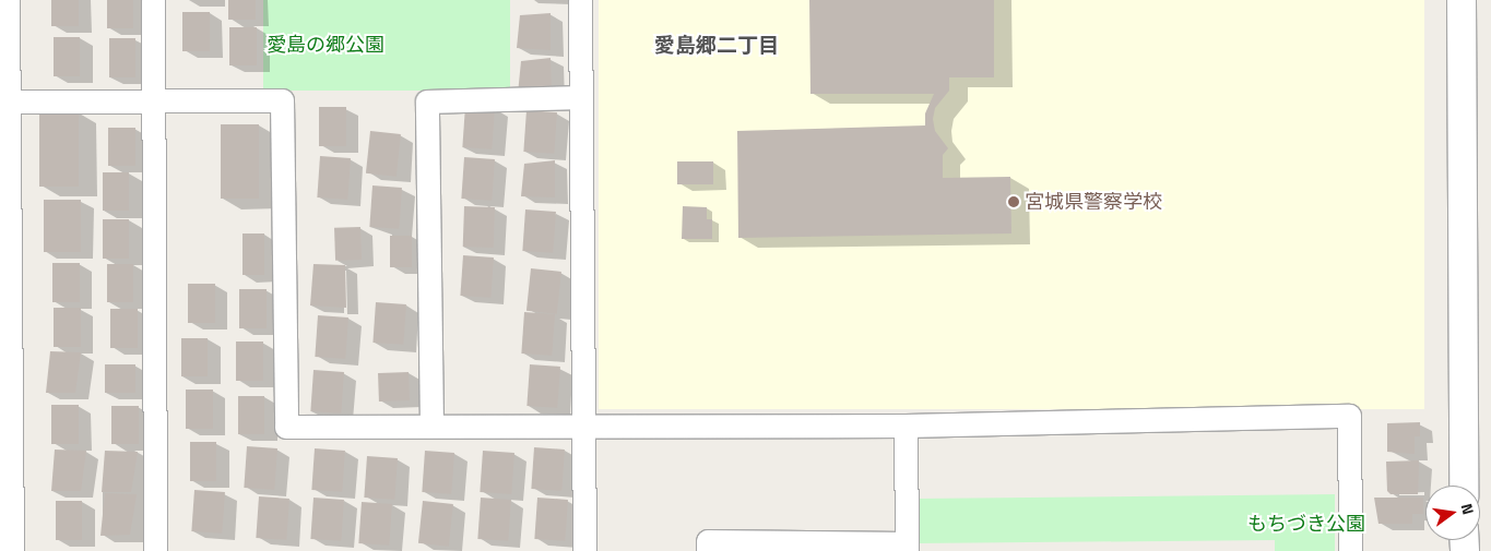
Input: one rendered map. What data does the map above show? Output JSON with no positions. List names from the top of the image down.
{
  "districts": ["愛島郷二丁目"],
  "parks": ["愛島の郷公園", "もちづき公園"],
  "places": ["宮城県警察学校"],
  "north": "right"
}
